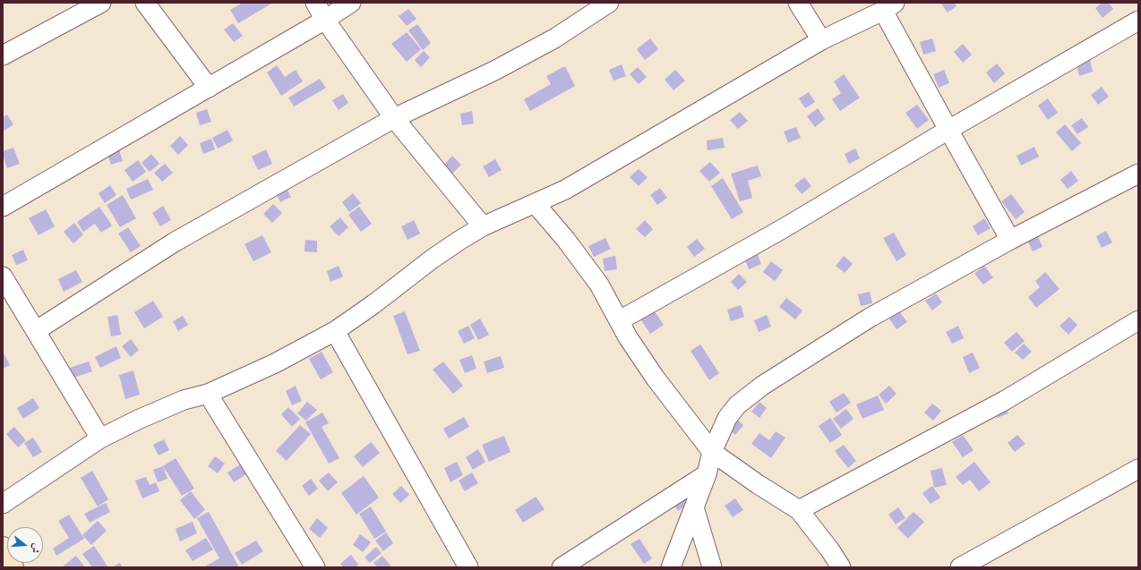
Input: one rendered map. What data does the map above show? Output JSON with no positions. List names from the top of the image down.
{
  "north": "right"
}
